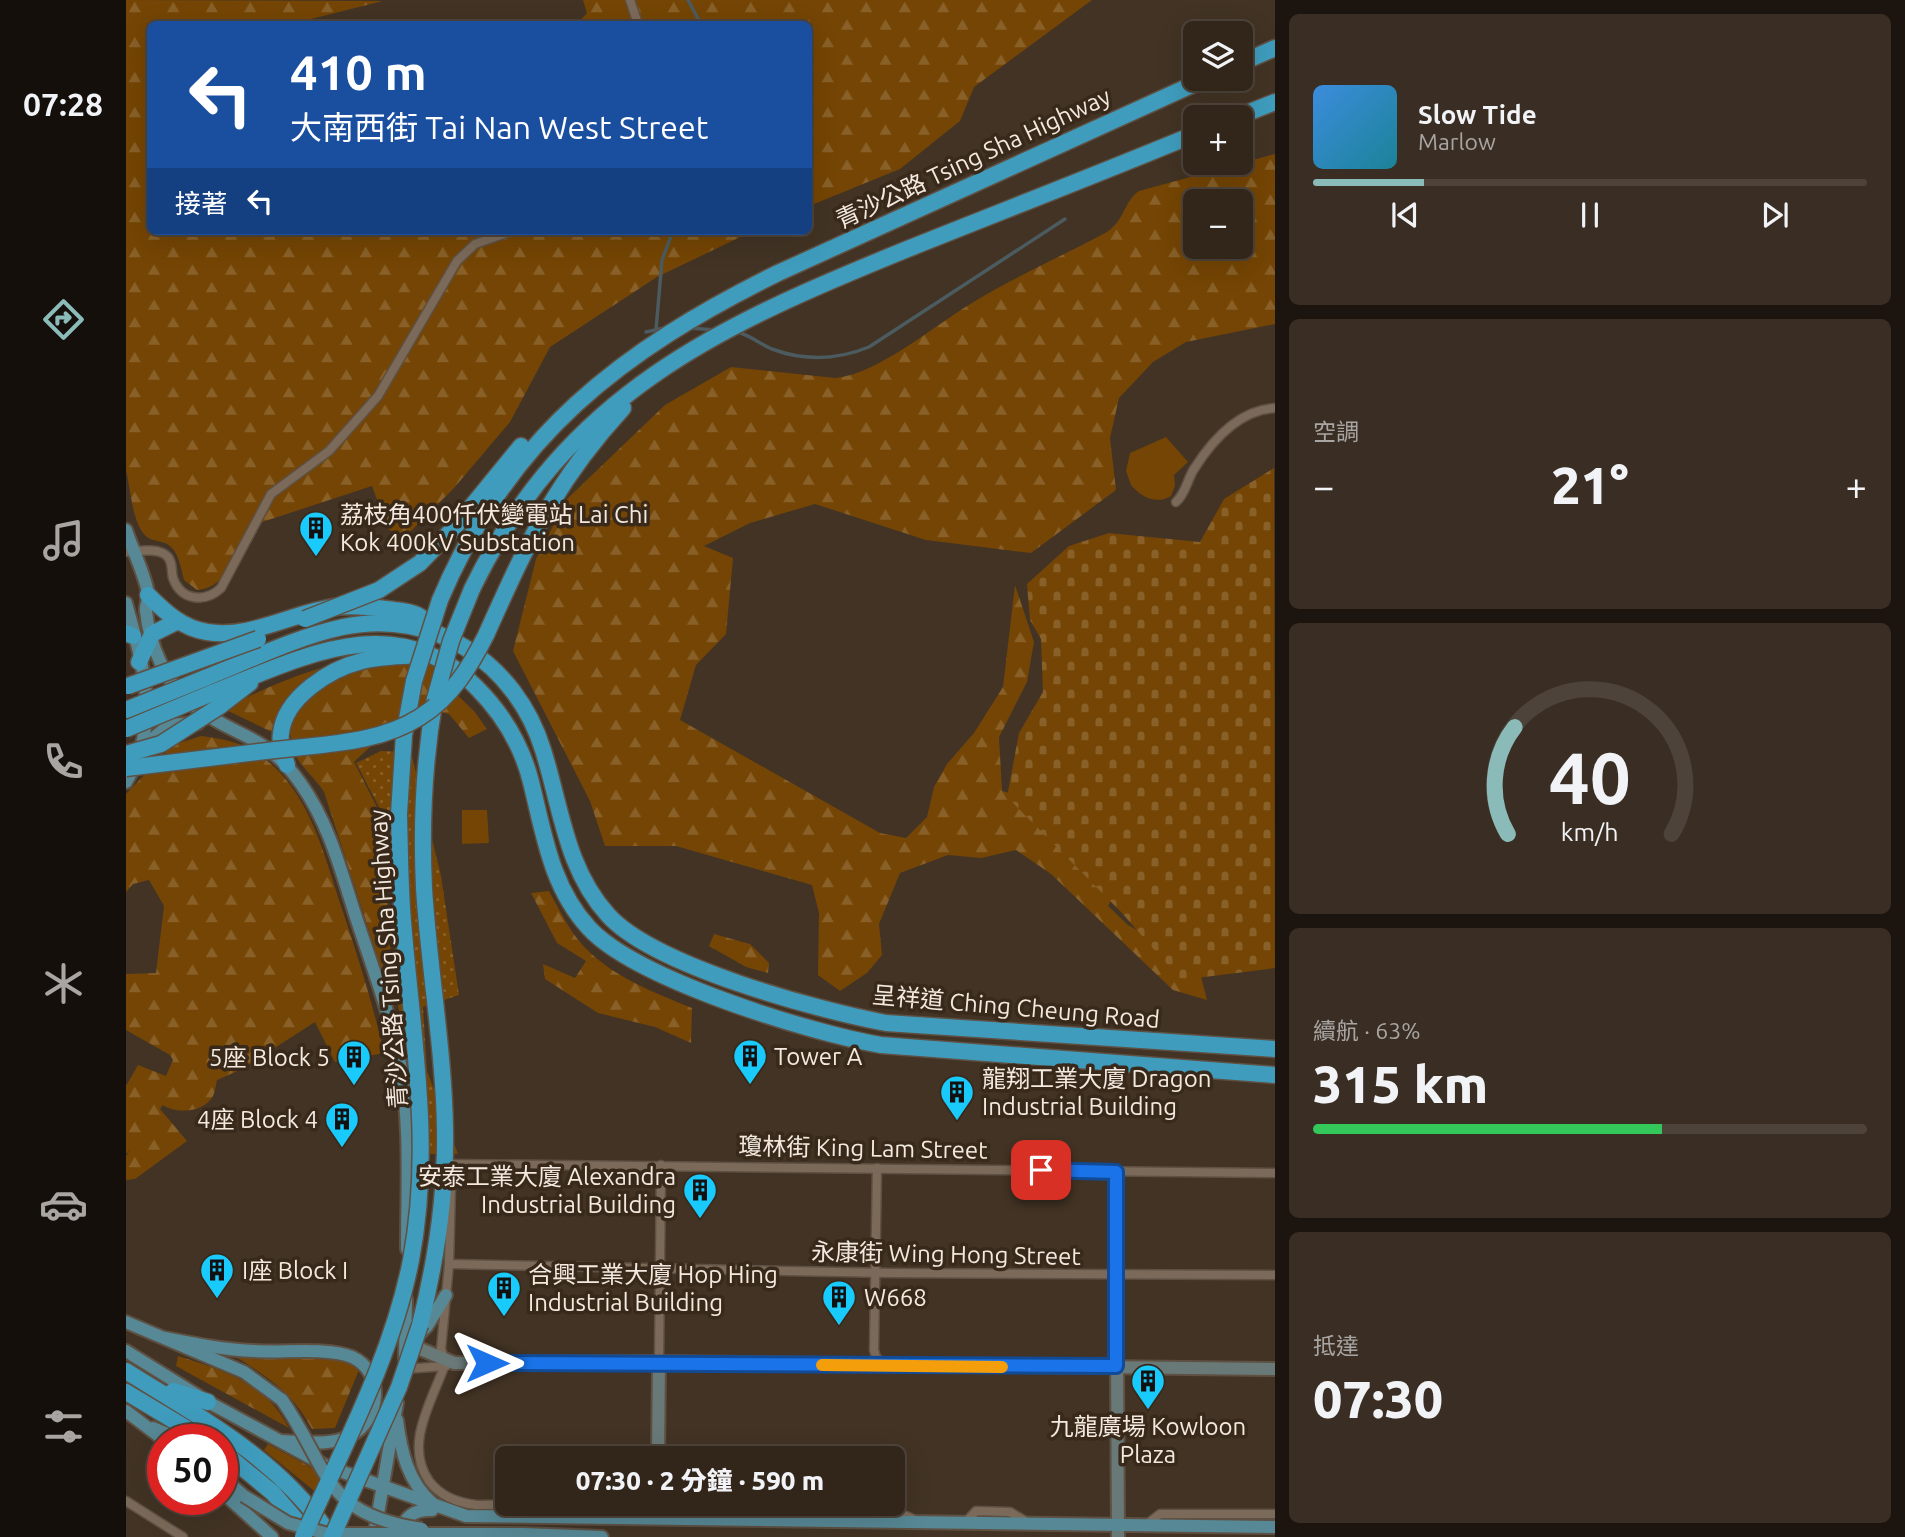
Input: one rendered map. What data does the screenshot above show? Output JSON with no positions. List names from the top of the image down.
{
  "streets": {
    "highway": ["青沙公路 Tsing Sha Highway", "呈祥道 Ching Cheung Road"],
    "street": ["瓊林街 King Lam Street", "永康街 Wing Hong Street"]
  },
  "crossings": [
    ["瓊林街 King Lam Street", "永康街 Wing Hong Street"]
  ],
  "places": {
    "building": [
      "荔枝角400仟伏變電站 Lai Chi Kok 400kV Substation",
      "Tower A",
      "5座 Block 5",
      "龍翔工業大廈 Dragon Industrial Building",
      "4座 Block 4",
      "安泰工業大廈 Alexandra Industrial Building",
      "I座 Block I",
      "合興工業大廈 Hop Hing Industrial Building",
      "W668",
      "九龍廣場 Kowloon Plaza"
    ]
  },
  "page": {
    "tabs": "07:28",
    "map_buttons": ["+", "−"],
    "turn": ["410 m", "大南西街 Tai Nan West Street"],
    "song": ["Slow Tide", "Marlow"],
    "then": "接著",
    "tile": [
      "空調",
      ["續航 · 63%", "315 km"],
      ["抵達", "07:30"]
    ],
    "heat": ["−", "21°", "+"],
    "limit": "50",
    "trip": "07:30 · 2 分鐘 · 590 m",
    "gauge": ["40", "km/h"]
  }
}
